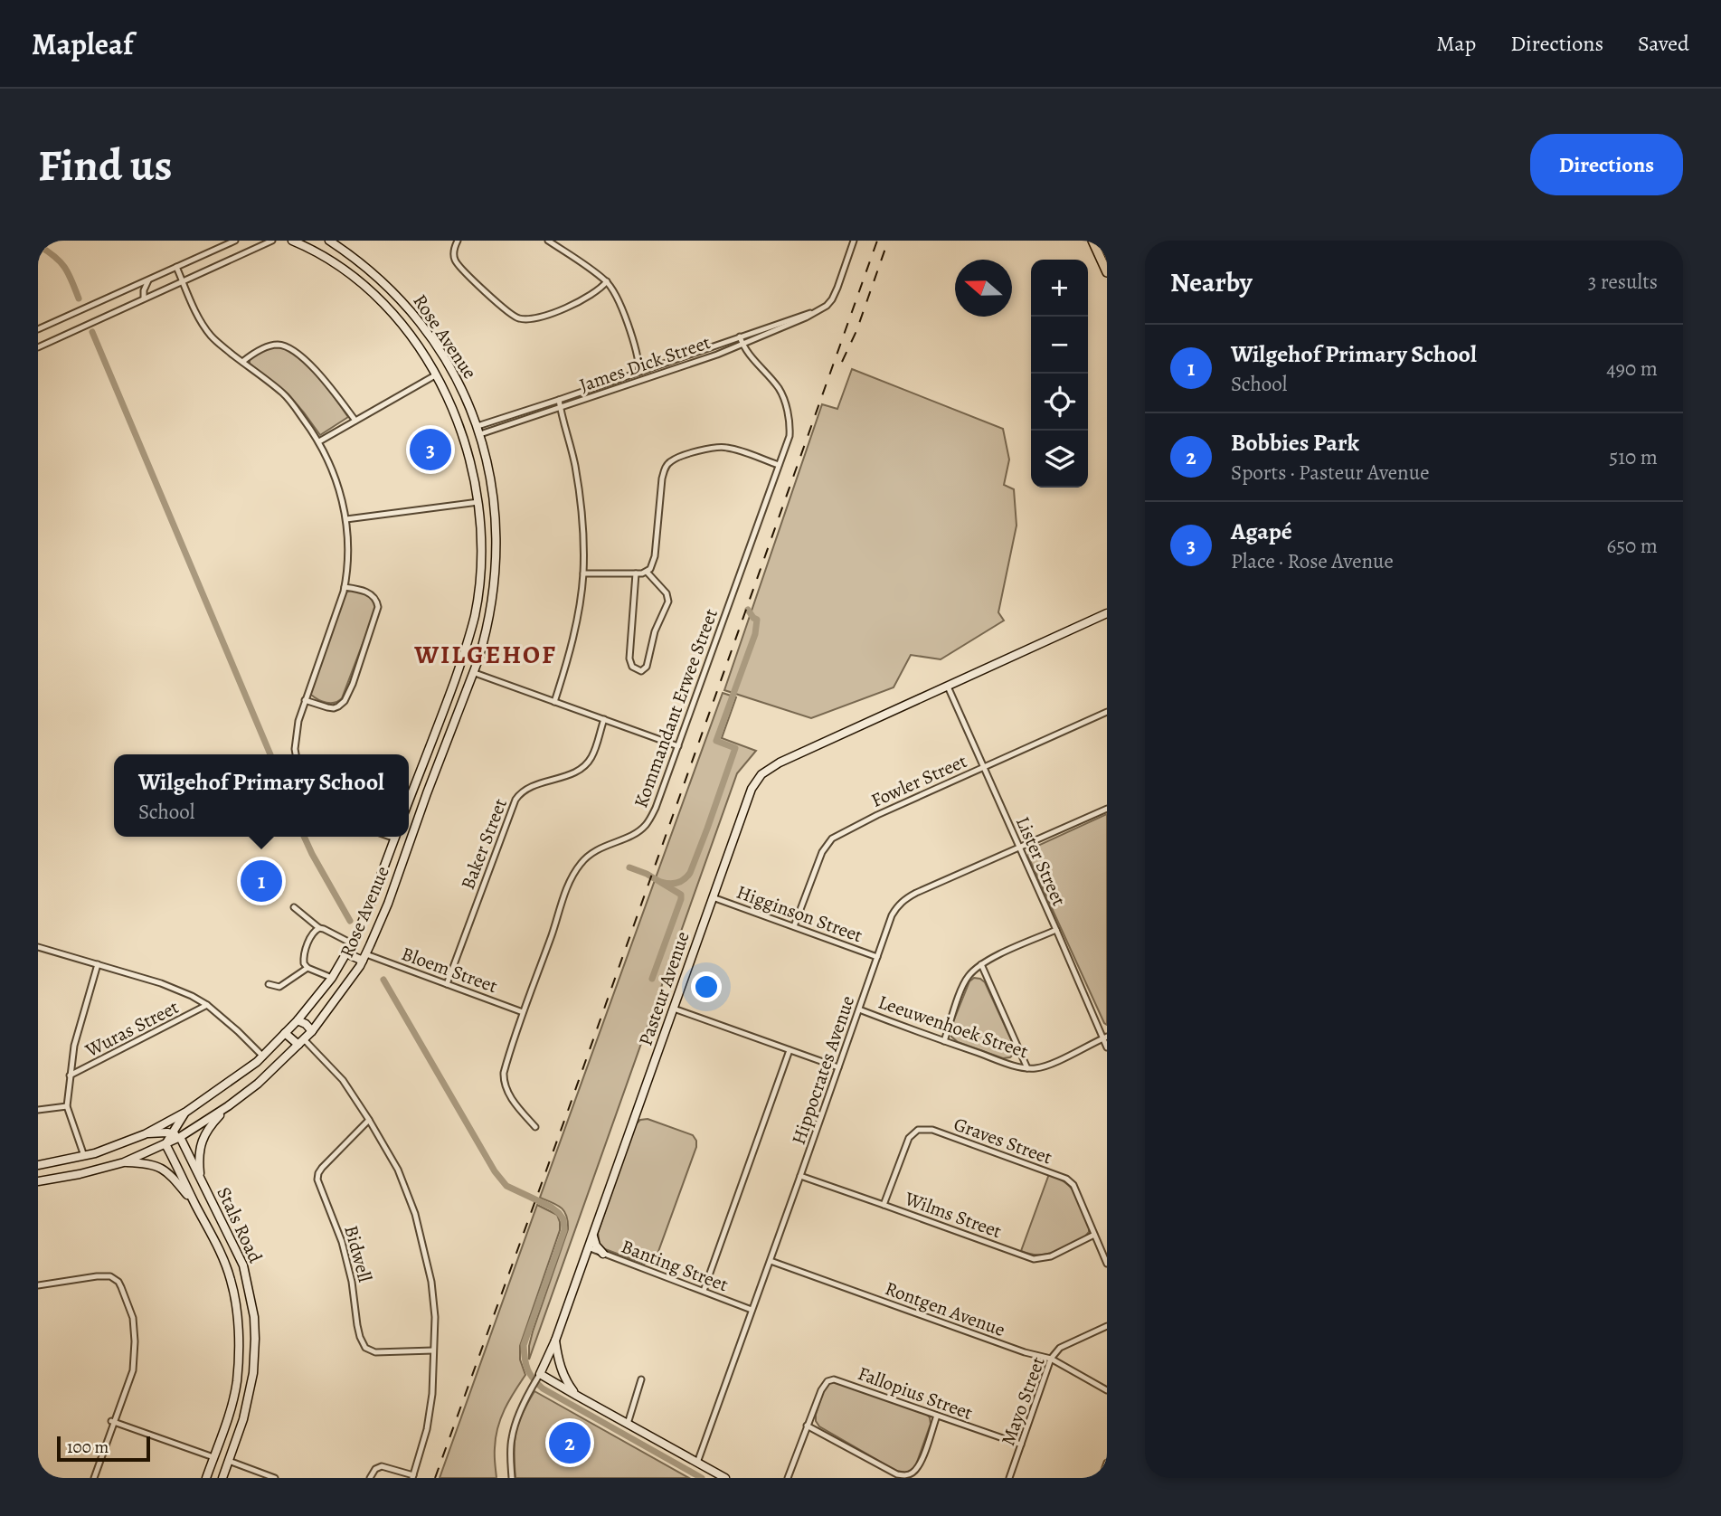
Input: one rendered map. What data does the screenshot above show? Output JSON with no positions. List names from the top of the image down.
{
  "streets": {
    "street": [
      "Rose Avenue",
      "James Dick Street",
      "Kommandant Erwee Street",
      "Fowler Street",
      "Baker Street",
      "Lister Street",
      "Higginson Street",
      "Bloem Street",
      "Pasteur Avenue",
      "Leeuwenhoek Street",
      "Wuras Street",
      "Hippocrates Avenue",
      "Graves Street",
      "Wilms Street",
      "Stals Road",
      "Bidwell",
      "Banting Street",
      "Rontgen Avenue",
      "Fallopius Street",
      "Mayo Street"
    ]
  },
  "crossings": [
    ["Rose Avenue", "James Dick Street"],
    ["Rose Avenue", "Bloem Street"],
    ["Rose Avenue", "Stals Road"],
    ["James Dick Street", "Kommandant Erwee Street"],
    ["Kommandant Erwee Street", "Bloem Street"],
    ["Fowler Street", "Lister Street"],
    ["Fowler Street", "Higginson Street"],
    ["Baker Street", "Bloem Street"],
    ["Lister Street", "Pasteur Avenue"],
    ["Lister Street", "Leeuwenhoek Street"],
    ["Lister Street", "Hippocrates Avenue"],
    ["Higginson Street", "Pasteur Avenue"],
    ["Higginson Street", "Hippocrates Avenue"],
    ["Pasteur Avenue", "Banting Street"],
    ["Leeuwenhoek Street", "Hippocrates Avenue"],
    ["Hippocrates Avenue", "Wilms Street"],
    ["Hippocrates Avenue", "Banting Street"],
    ["Hippocrates Avenue", "Rontgen Avenue"],
    ["Graves Street", "Wilms Street"],
    ["Rontgen Avenue", "Mayo Street"],
    ["Fallopius Street", "Mayo Street"]
  ],
  "districts": ["WILGEHOF"],
  "scale_bar": "100 m",
  "north": "left",
  "page": {
    "header": "Mapleaf",
    "nav": ["Map", "Directions", "Saved"],
    "buttons": "Directions",
    "title": "Find us",
    "heading": ["Nearby", "3 results"],
    "map_buttons": ["+", "−"],
    "list": [
      {
        "mark": "1",
        "name": "Wilgehof Primary School",
        "note": "School",
        "value": "490 m"
      },
      {
        "mark": "2",
        "name": "Bobbies Park",
        "note": "Sports · Pasteur Avenue",
        "value": "510 m"
      },
      {
        "mark": "3",
        "name": "Agapé",
        "note": "Place · Rose Avenue",
        "value": "650 m"
      }
    ],
    "pins": ["3", "1", "2"],
    "popup": ["Wilgehof Primary School", "School"],
    "scale": "100 m"
  }
}
